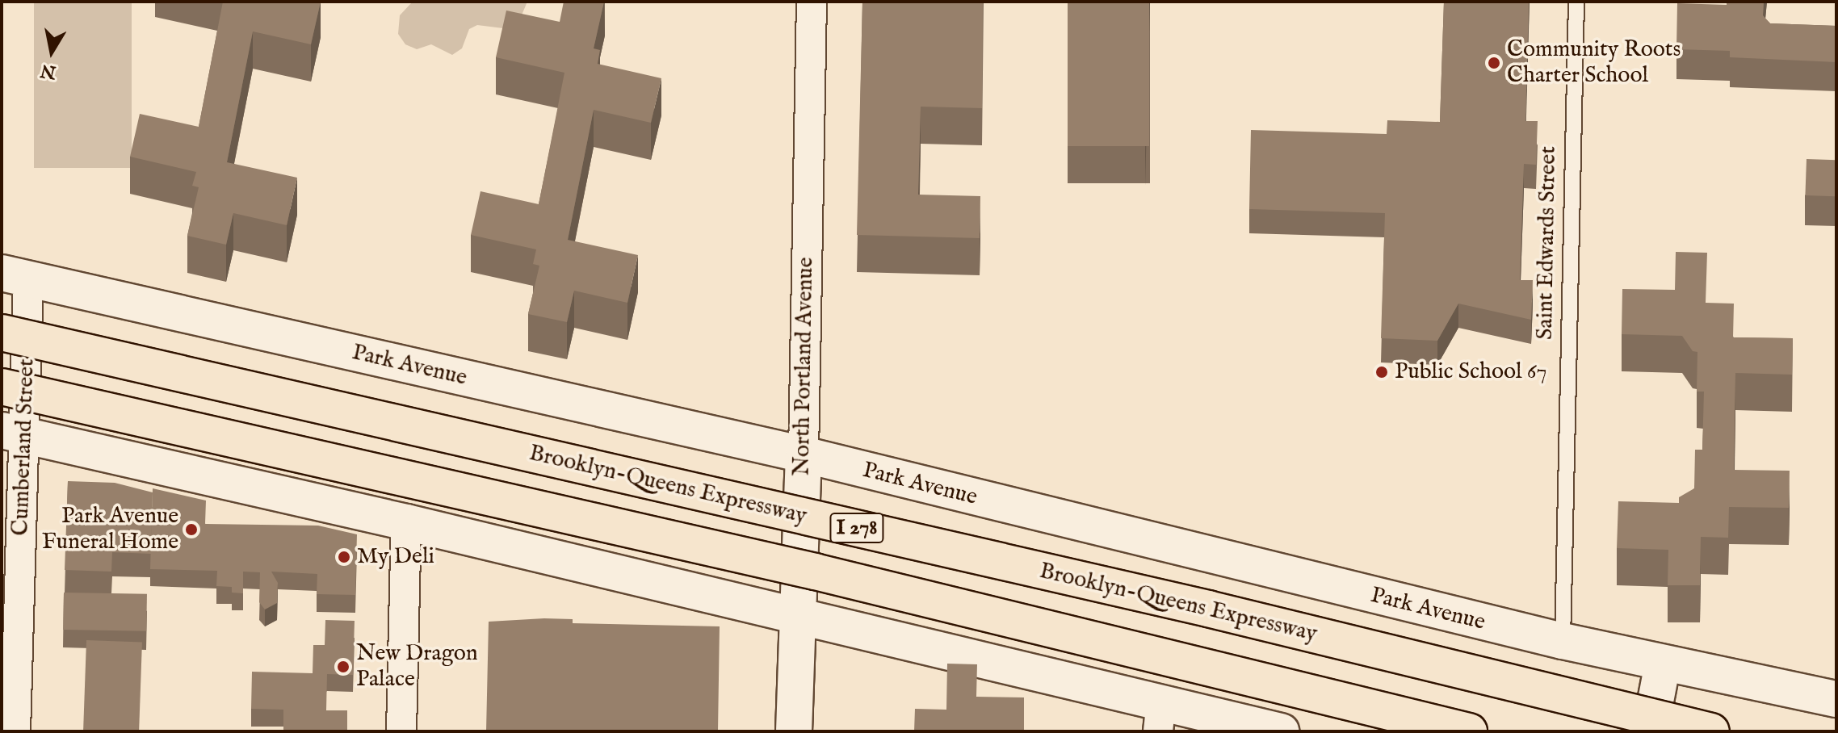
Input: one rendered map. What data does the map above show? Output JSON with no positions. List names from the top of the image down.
{
  "streets": {
    "highway": ["Brooklyn-Queens Expressway", "I 278"],
    "main road": ["Park Avenue", "North Portland Avenue"],
    "street": ["Cumberland Street"],
    "lane": ["Saint Edwards Street"]
  },
  "crossings": [
    ["Saint Edwards Street", "Park Avenue"],
    ["Park Avenue", "North Portland Avenue"],
    ["Park Avenue", "Cumberland Street"]
  ],
  "places": [
    "Community Roots Charter School",
    "Public School 67",
    "Park Avenue Funeral Home",
    "My Deli",
    "New Dragon Palace"
  ],
  "north": "bottom"
}
